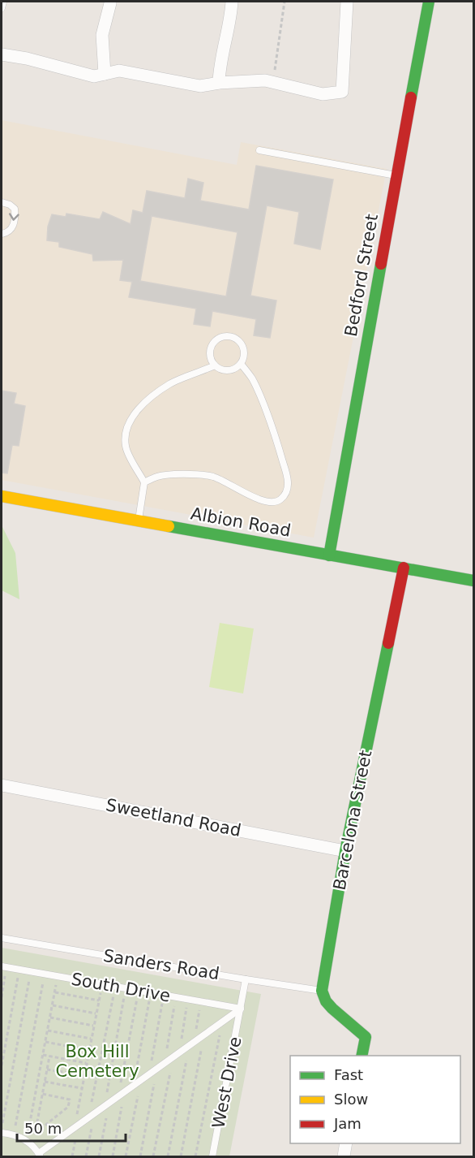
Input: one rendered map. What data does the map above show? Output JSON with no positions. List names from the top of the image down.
{
  "streets": {
    "street": [
      "Bedford Street",
      "Albion Road",
      "Sweetland Road",
      "Barcelona Street"
    ],
    "lane": ["Sanders Road", "South Drive", "West Drive"]
  },
  "crossings": [
    ["Bedford Street", "Albion Road"],
    ["Albion Road", "Barcelona Street"],
    ["Sweetland Road", "Barcelona Street"],
    ["Barcelona Street", "Sanders Road"],
    ["Sanders Road", "West Drive"],
    ["South Drive", "West Drive"]
  ],
  "parks": ["Box Hill Cemetery"],
  "legend": ["Fast", "Slow", "Jam"],
  "scale_bar": "50 m"
}
